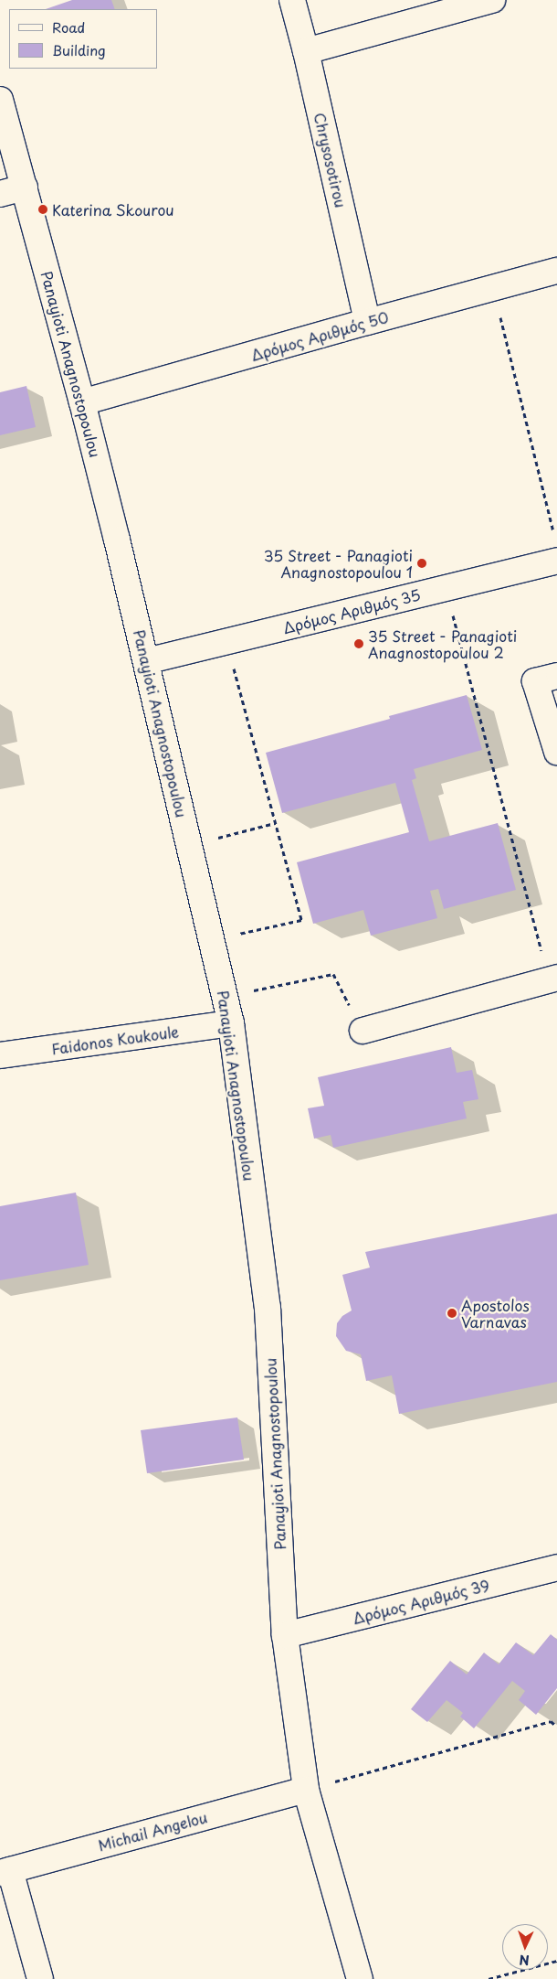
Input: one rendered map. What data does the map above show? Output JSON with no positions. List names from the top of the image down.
{
  "streets": {
    "street": [
      "Chrysosotirou",
      "Δρόμος Αριθμός 50",
      "Panayioti Anagnostopoulou",
      "Δρόμος Αριθμός 35",
      "Faidonos Koukoule",
      "Δρόμος Αριθμός 39",
      "Michail Angelou"
    ]
  },
  "crossings": [
    ["Chrysosotirou", "Δρόμος Αριθμός 50"],
    ["Δρόμος Αριθμός 50", "Panayioti Anagnostopoulou"],
    ["Panayioti Anagnostopoulou", "Δρόμος Αριθμός 35"],
    ["Panayioti Anagnostopoulou", "Faidonos Koukoule"],
    ["Panayioti Anagnostopoulou", "Δρόμος Αριθμός 39"],
    ["Panayioti Anagnostopoulou", "Michail Angelou"]
  ],
  "places": [
    "Katerina Skourou",
    "35 Street - Panagioti Anagnostopoulou 1",
    "35 Street - Panagioti Anagnostopoulou 2",
    "Apostolos Varnavas"
  ],
  "legend": ["Road", "Building"],
  "north": "bottom"
}
